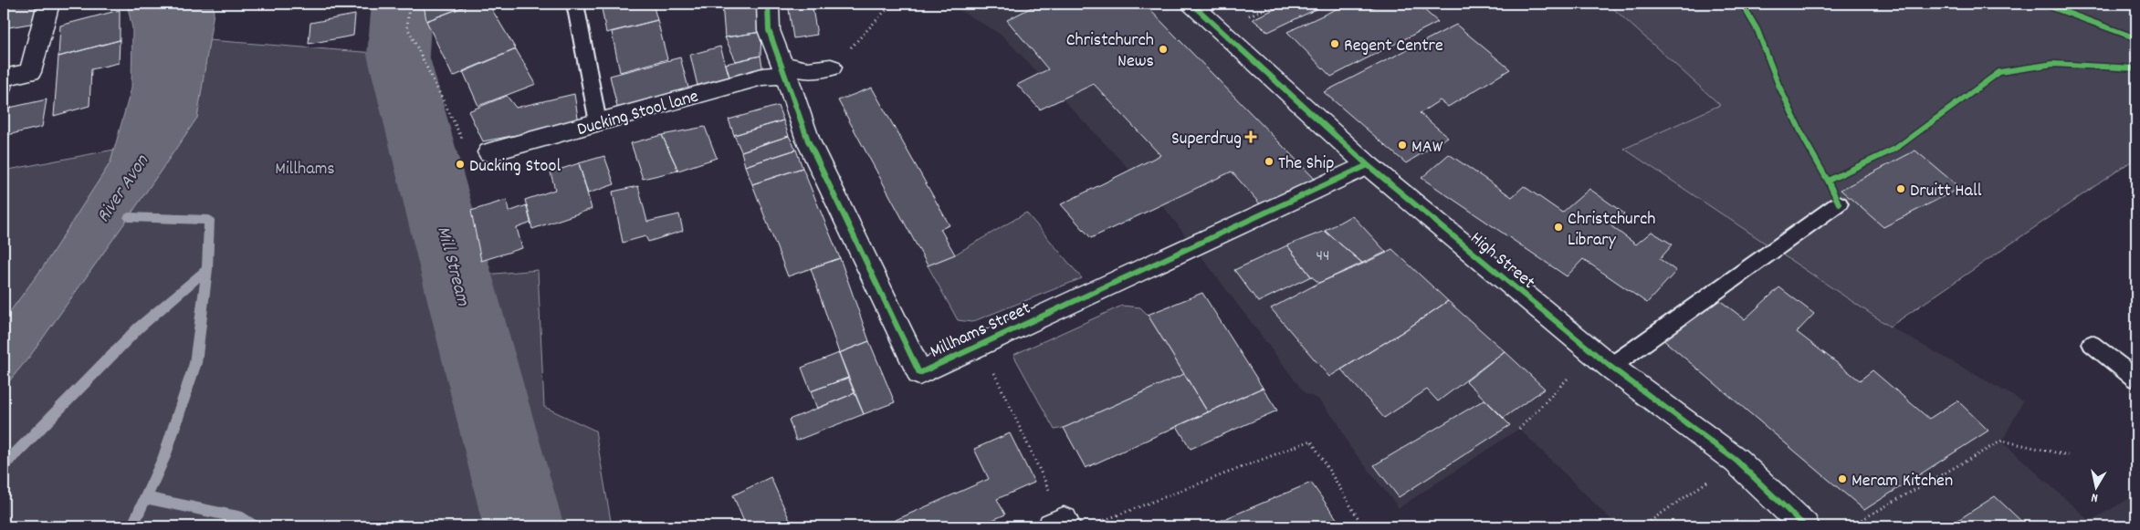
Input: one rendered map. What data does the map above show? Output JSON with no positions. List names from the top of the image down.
{
  "streets": {
    "street": ["Ducking Stool lane", "High Street", "Millhams Street"]
  },
  "crossings": [
    ["Ducking Stool lane", "Millhams Street"],
    ["High Street", "Millhams Street"]
  ],
  "water": ["River Avon", "Mill Stream"],
  "parks": ["Millhams"],
  "places": {
    "other": [
      "Regent Centre",
      "Christchurch News",
      "MAW",
      "The Ship",
      "Ducking Stool",
      "Druitt Hall",
      "Christchurch Library",
      "Meram Kitchen"
    ],
    "health": ["Superdrug"]
  },
  "house_numbers": ["44"],
  "north": "bottom"
}
